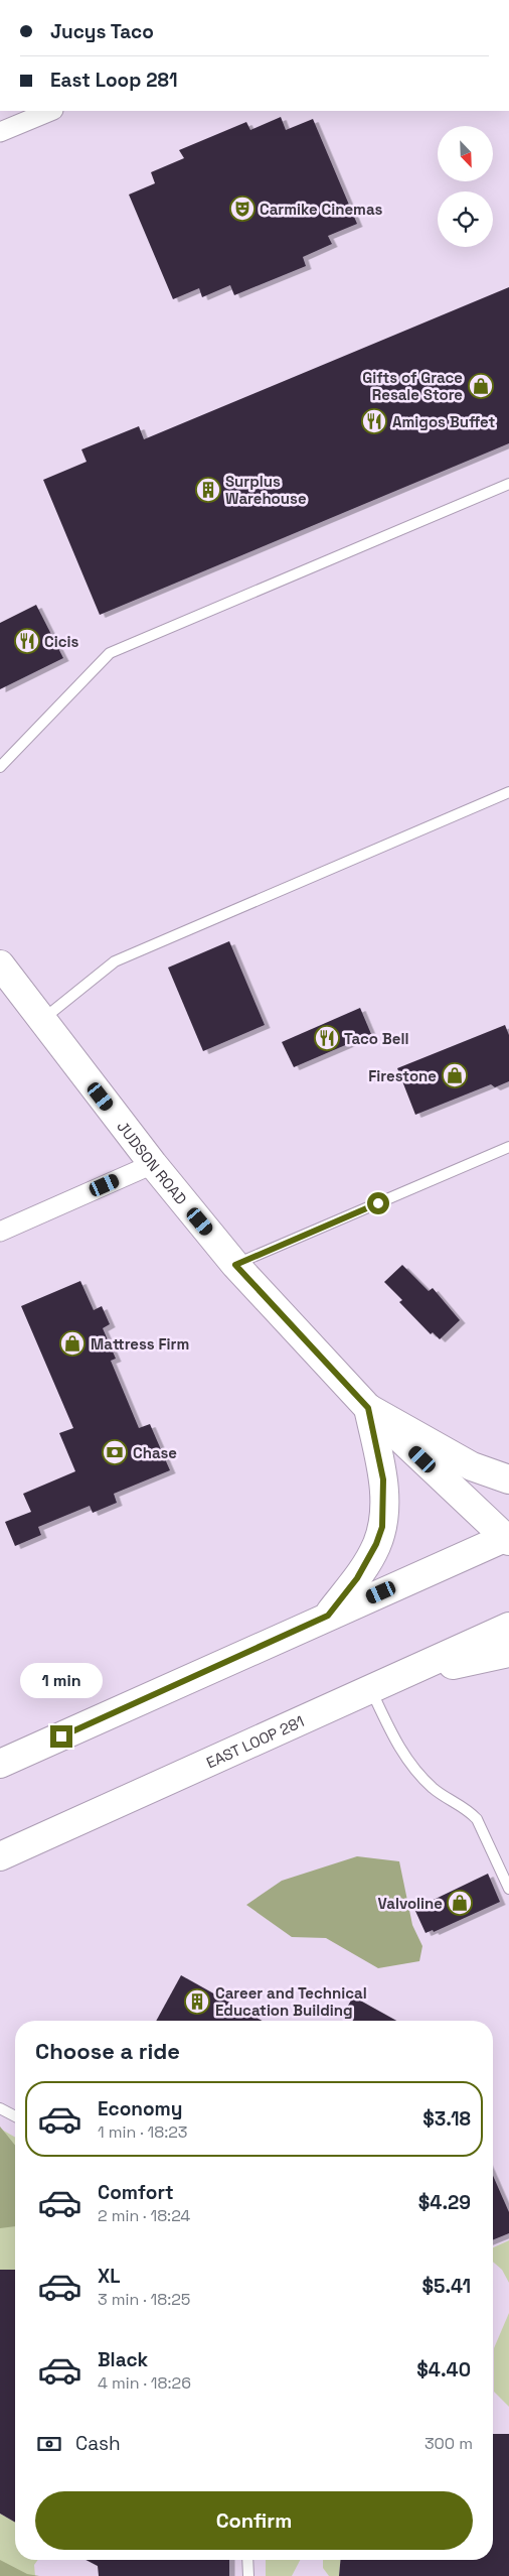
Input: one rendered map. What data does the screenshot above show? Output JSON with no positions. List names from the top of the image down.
{
  "streets": {
    "main road": ["JUDSON ROAD", "EAST LOOP 281"]
  },
  "places": {
    "theatre": ["Carmike Cinemas"],
    "shop": [
      "Gifts of Grace Resale Store",
      "Firestone",
      "Mattress Firm",
      "Valvoline"
    ],
    "restaurant": ["Amigos Buffet", "Cicis", "Taco Bell"],
    "building": ["Surplus Warehouse", "Career and Technical Education Building"],
    "bank": ["Chase"]
  },
  "north": "bottom right",
  "page": {
    "banner": ["Jucys Taco", "East Loop 281"],
    "bubble": "1 min",
    "heading": "Choose a ride",
    "list": [
      {
        "name": "Economy",
        "note": "1 min · 18:23",
        "value": "$3.18"
      },
      {
        "name": "Comfort",
        "note": "2 min · 18:24",
        "value": "$4.29"
      },
      {
        "name": "XL",
        "note": "3 min · 18:25",
        "value": "$5.41"
      },
      {
        "name": "Black",
        "note": "4 min · 18:26",
        "value": "$4.40"
      }
    ],
    "pay": ["Cash", "300 m"],
    "buttons": "Confirm"
  }
}
